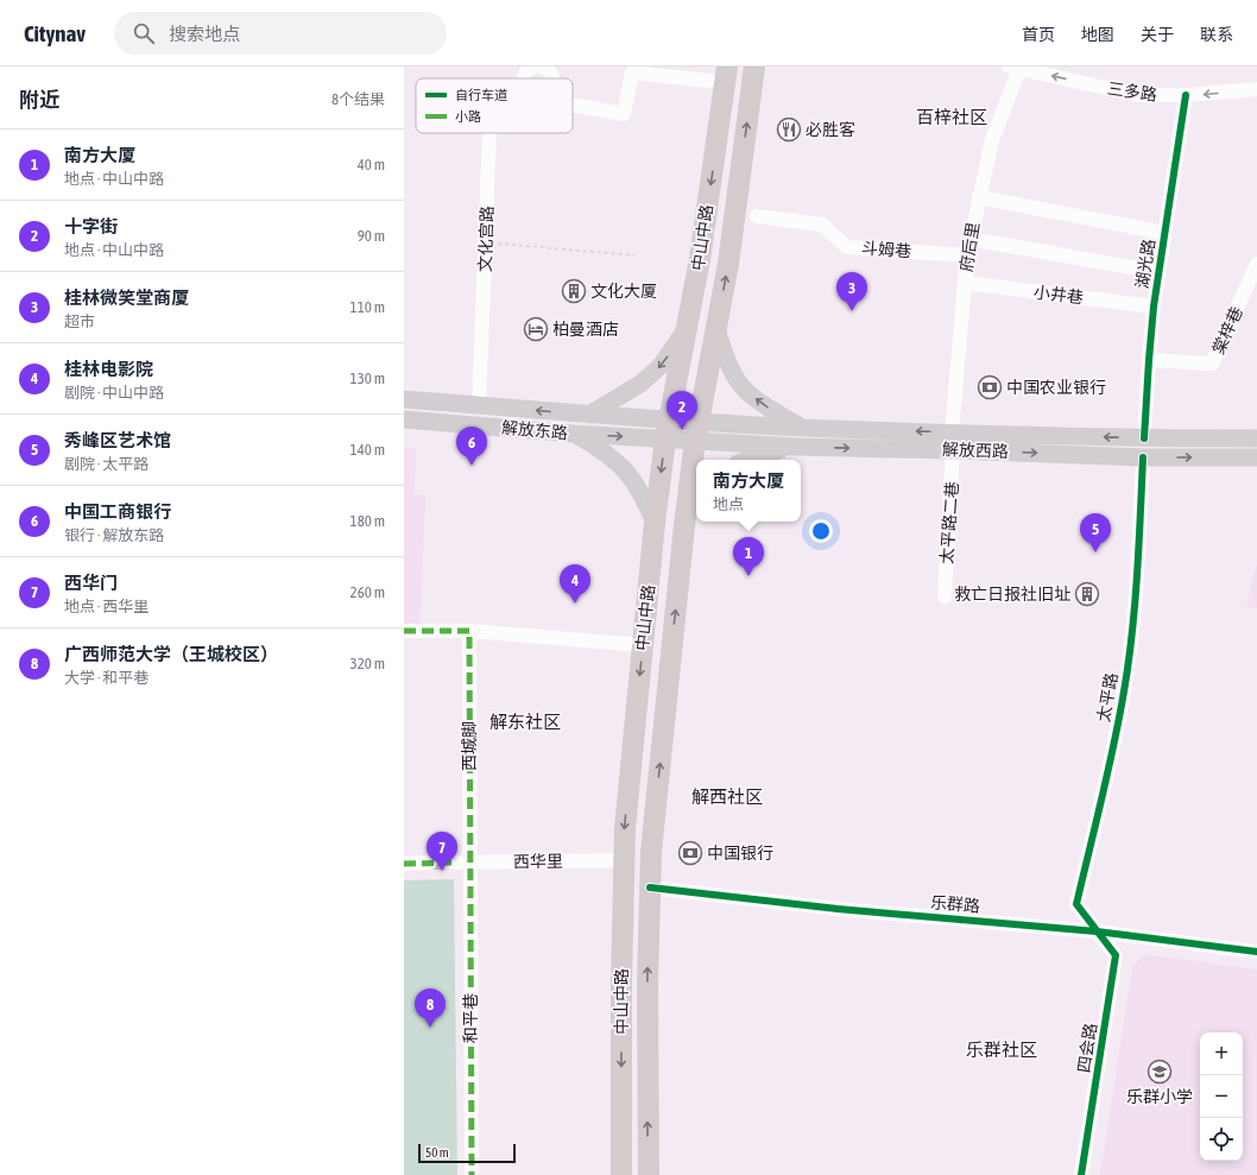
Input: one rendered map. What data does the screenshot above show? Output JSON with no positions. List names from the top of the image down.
{
  "streets": {
    "highway": ["中山中路"],
    "main road": ["解放东路", "解放西路"],
    "street": [
      "三多路",
      "文化宫路",
      "府后里",
      "斗姆巷",
      "湖光路",
      "小井巷",
      "棠梓巷",
      "太平路二巷",
      "太平路",
      "西城脚",
      "西华里",
      "乐群路",
      "和平巷",
      "四会路"
    ]
  },
  "crossings": [
    ["三多路", "府后里"],
    ["三多路", "湖光路"],
    ["中山中路", "解放东路"],
    ["中山中路", "解放西路"],
    ["中山中路", "西华里"],
    ["中山中路", "乐群路"],
    ["文化宫路", "解放东路"],
    ["府后里", "斗姆巷"],
    ["府后里", "小井巷"],
    ["府后里", "解放西路"],
    ["府后里", "太平路二巷"],
    ["湖光路", "小井巷"],
    ["湖光路", "棠梓巷"],
    ["湖光路", "解放西路"],
    ["解放西路", "太平路二巷"],
    ["解放西路", "太平路"],
    ["太平路", "乐群路"],
    ["太平路", "四会路"],
    ["西城脚", "西华里"],
    ["西城脚", "和平巷"],
    ["西华里", "和平巷"],
    ["乐群路", "四会路"]
  ],
  "one_way": ["三多路"],
  "districts": [
    "百梓社区",
    "解东社区",
    "解西社区",
    "乐群社区"
  ],
  "places": {
    "restaurant": ["必胜客"],
    "building": ["文化大厦", "救亡日报社旧址"],
    "hotel": ["柏曼酒店"],
    "bank": ["中国农业银行", "中国银行"],
    "school or university": ["乐群小学"]
  },
  "legend": ["自行车道", "小路"],
  "scale_bar": "50 m",
  "page": {
    "header": "Citynav",
    "search": "搜索地点",
    "nav": [
      "首页",
      "地图",
      "关于",
      "联系"
    ],
    "heading": ["附近", "8个结果"],
    "list": [
      {
        "mark": "1",
        "name": "南方大厦",
        "note": "地点 · 中山中路",
        "value": "40 m"
      },
      {
        "mark": "2",
        "name": "十字街",
        "note": "地点 · 中山中路",
        "value": "90 m"
      },
      {
        "mark": "3",
        "name": "桂林微笑堂商厦",
        "note": "超市",
        "value": "110 m"
      },
      {
        "mark": "4",
        "name": "桂林电影院",
        "note": "剧院 · 中山中路",
        "value": "130 m"
      },
      {
        "mark": "5",
        "name": "秀峰区艺术馆",
        "note": "剧院 · 太平路",
        "value": "140 m"
      },
      {
        "mark": "6",
        "name": "中国工商银行",
        "note": "银行 · 解放东路",
        "value": "180 m"
      },
      {
        "mark": "7",
        "name": "西华门",
        "note": "地点 · 西华里",
        "value": "260 m"
      },
      {
        "mark": "8",
        "name": "广西师范大学（王城校区）",
        "note": "大学 · 和平巷",
        "value": "320 m"
      }
    ],
    "pins": [
      "3",
      "2",
      "6",
      "5",
      "1",
      "4",
      "7",
      "8"
    ],
    "popup": ["南方大厦", "地点"],
    "map_buttons": ["+", "−"],
    "scale": "50 m"
  }
}
